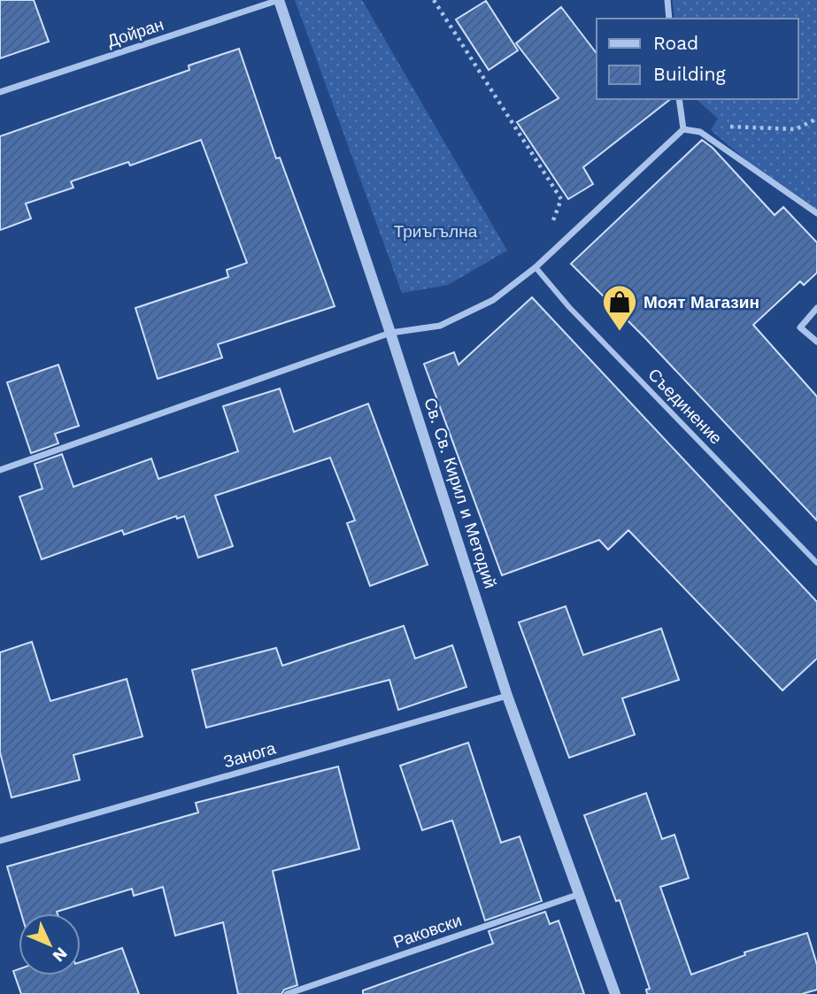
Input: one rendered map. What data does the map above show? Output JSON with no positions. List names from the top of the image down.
{
  "streets": {
    "street": [
      "Дойран",
      "Съединение",
      "Св. Св. Кирил и Методий",
      "Занога",
      "Раковски"
    ]
  },
  "crossings": [
    ["Дойран", "Св. Св. Кирил и Методий"],
    ["Св. Св. Кирил и Методий", "Занога"],
    ["Св. Св. Кирил и Методий", "Раковски"]
  ],
  "parks": ["Триъгълна"],
  "places": {
    "shop": ["Моят Магазин"]
  },
  "legend": ["Road", "Building"],
  "north": "bottom right"
}
